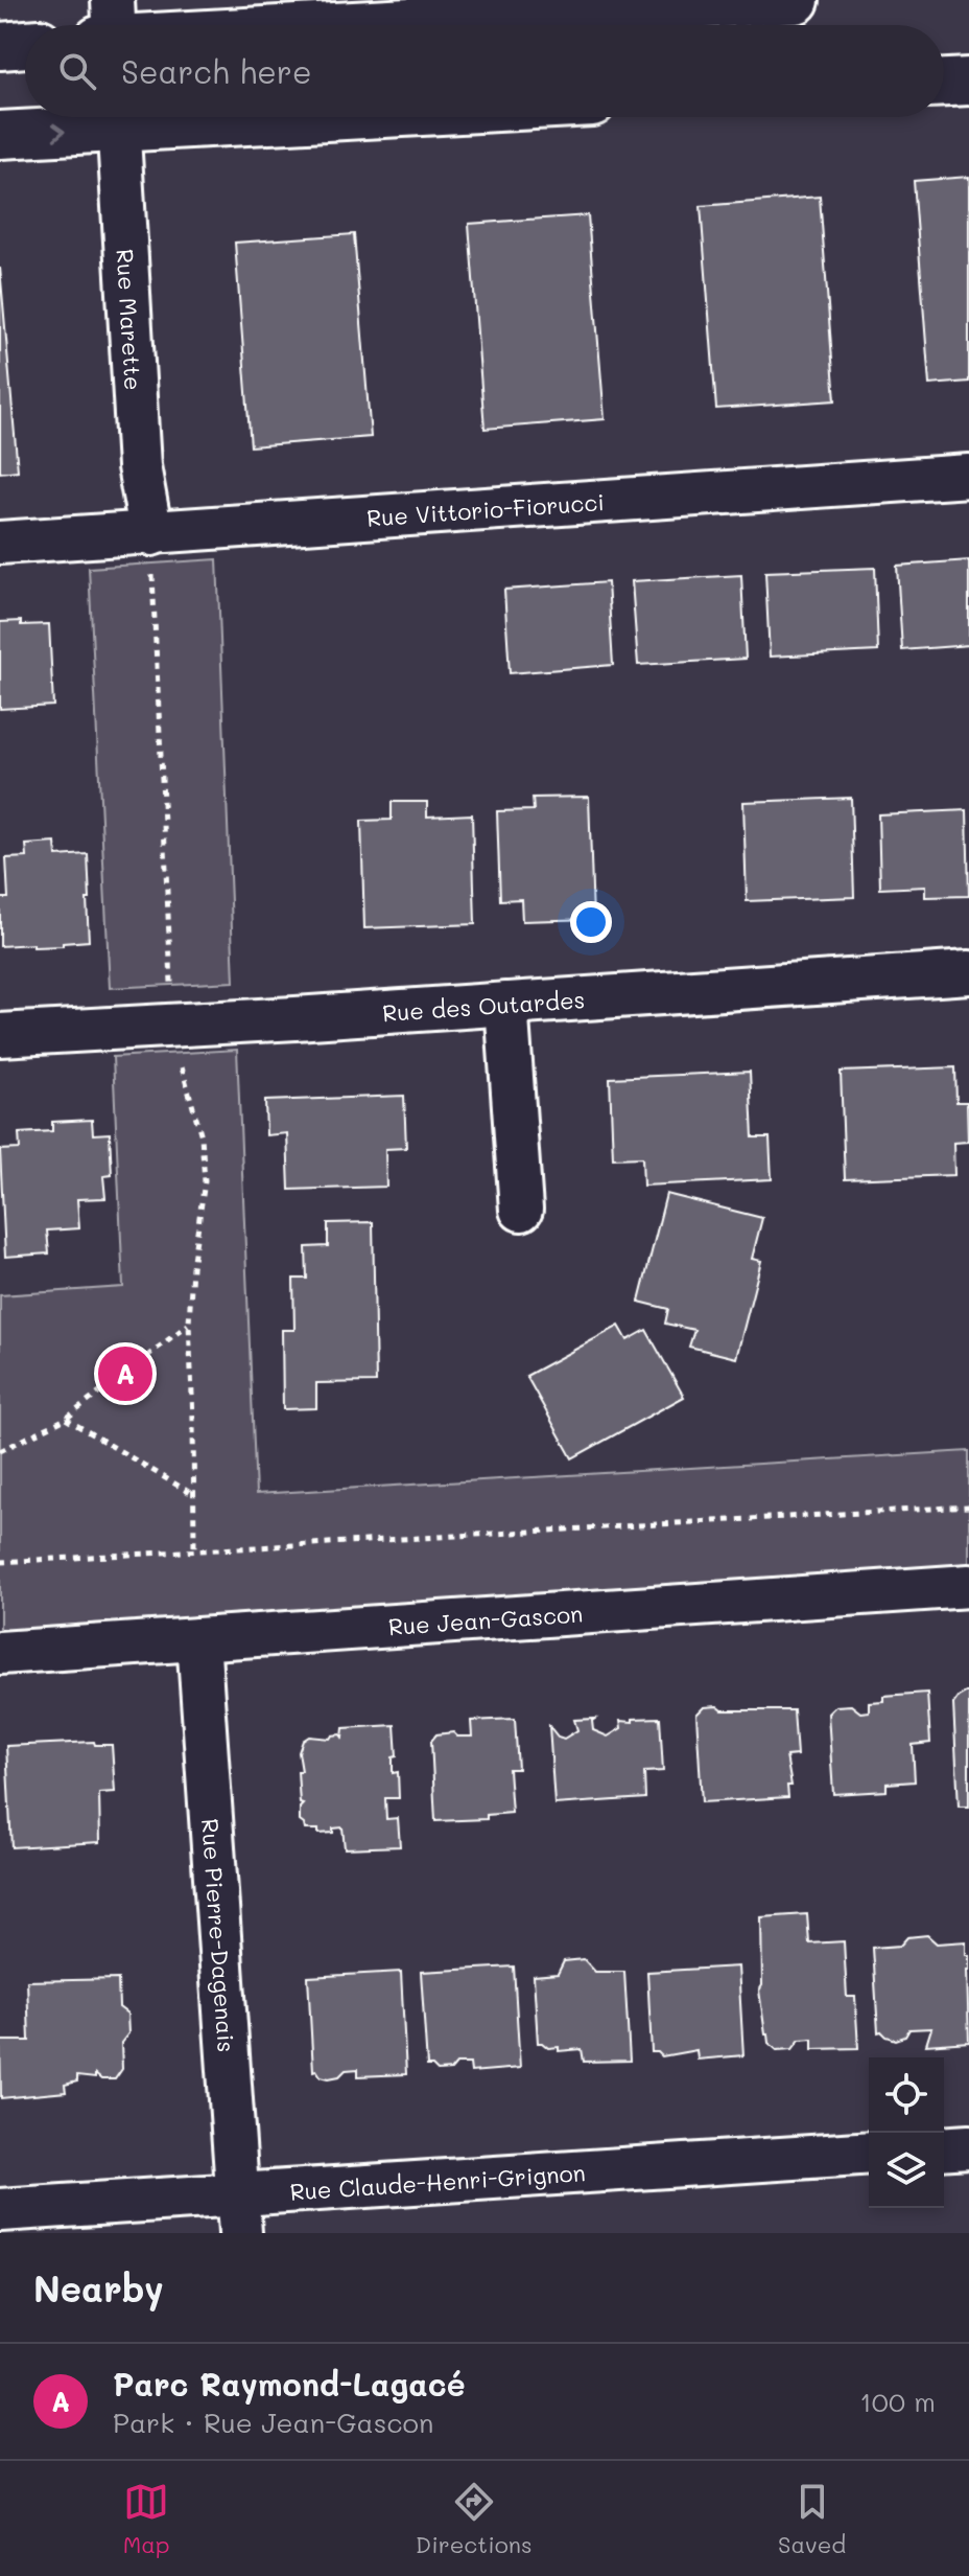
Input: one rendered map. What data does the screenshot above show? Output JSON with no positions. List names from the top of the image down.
{
  "streets": {
    "street": [
      "Rue Marette",
      "Rue Vittorio-Fiorucci",
      "Rue des Outardes",
      "Rue Jean-Gascon",
      "Rue Pierre-Dagenais",
      "Rue Claude-Henri-Grignon"
    ]
  },
  "crossings": [
    ["Rue Marette", "Rue Vittorio-Fiorucci"],
    ["Rue Jean-Gascon", "Rue Pierre-Dagenais"],
    ["Rue Pierre-Dagenais", "Rue Claude-Henri-Grignon"]
  ],
  "page": {
    "search": "Search here",
    "pins": "A",
    "heading": "Nearby",
    "list": [
      {
        "mark": "A",
        "name": "Parc Raymond-Lagacé",
        "note": "Park · Rue Jean-Gascon",
        "value": "100 m"
      }
    ],
    "nav": ["Map", "Directions", "Saved"]
  }
}
